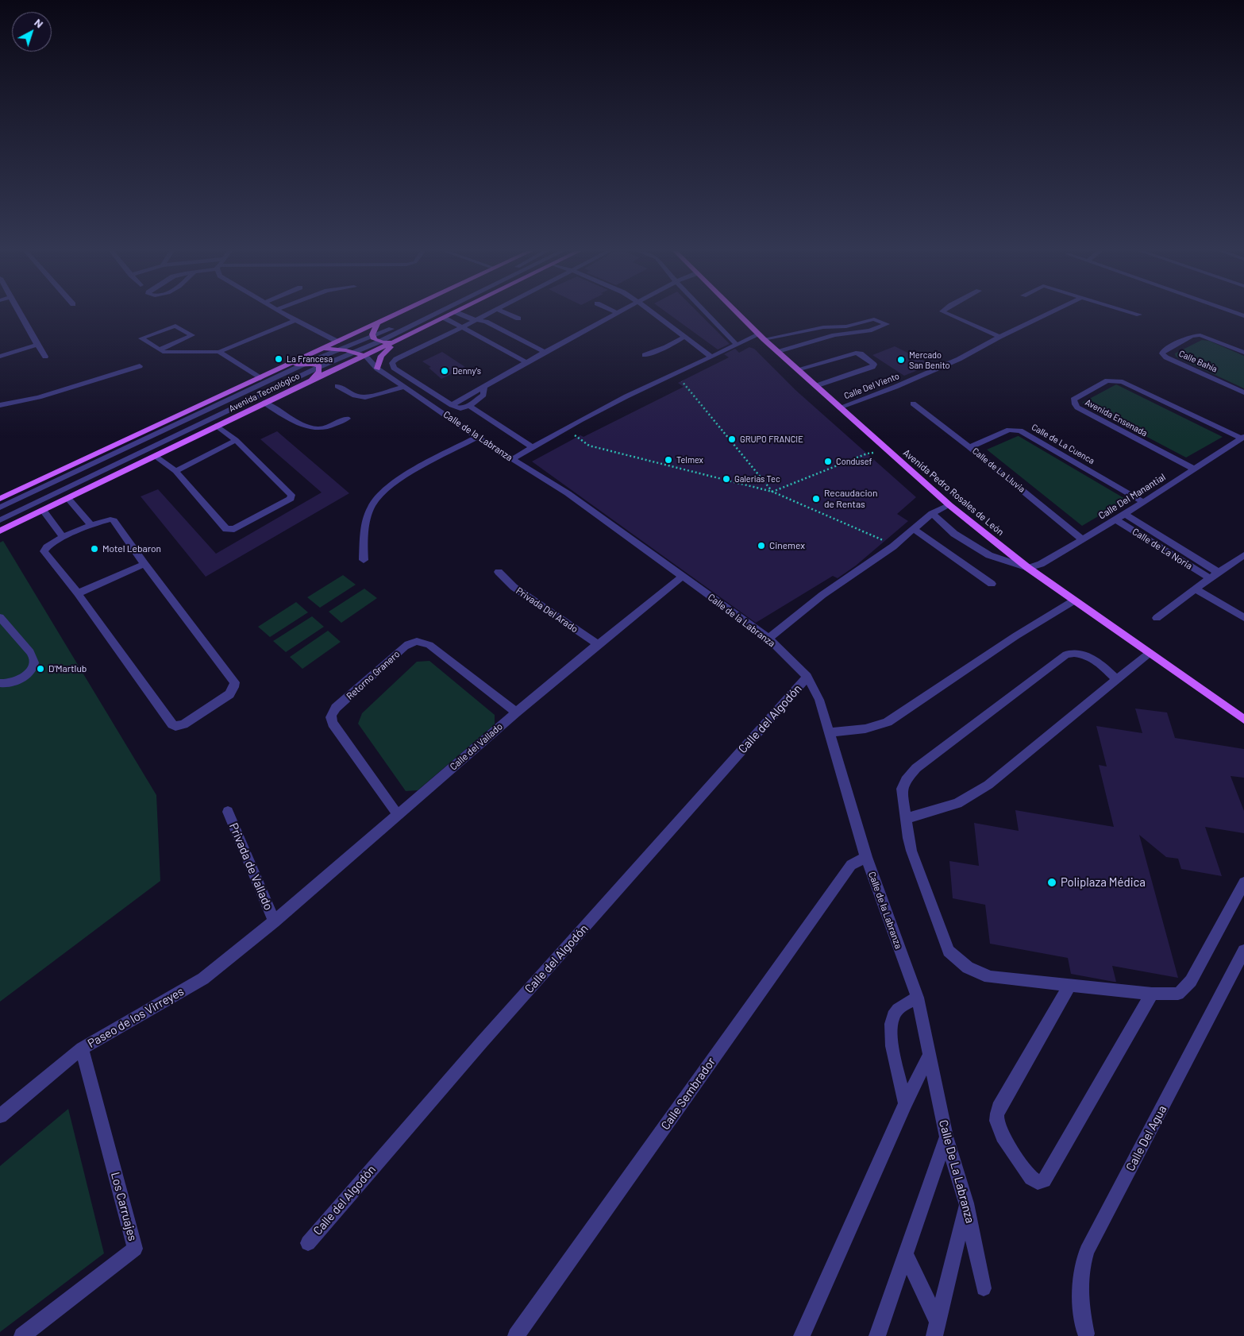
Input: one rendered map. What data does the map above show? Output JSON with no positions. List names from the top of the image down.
{
  "streets": {
    "main road": ["Avenida Tecnológico", "Avenida Pedro Rosales de León"],
    "street": [
      "Calle Bahía",
      "Calle Del Viento",
      "Avenida Ensenada",
      "Calle de la Labranza",
      "Calle de La Cuenca",
      "Calle de La Lluvia",
      "Calle Del Manantial",
      "Calle de La Noria",
      "Privada Del Arado",
      "Retorno Granero",
      "Calle del Algodón",
      "Calle del Vallado",
      "Privada de Vallado",
      "Paseo de los Virreyes",
      "Calle Sembrador",
      "Calle Del Agua",
      "Calle De La Labranza",
      "Los Carruajes"
    ]
  },
  "crossings": [
    ["Calle Del Viento", "Avenida Pedro Rosales de León"],
    ["Avenida Tecnológico", "Calle de la Labranza"],
    ["Avenida Ensenada", "Calle Del Manantial"],
    ["Calle de la Labranza", "Calle del Algodón"],
    ["Calle de la Labranza", "Calle del Vallado"],
    ["Calle de la Labranza", "Calle Sembrador"],
    ["Calle de la Labranza", "Calle De La Labranza"],
    ["Calle de La Cuenca", "Calle de La Lluvia"],
    ["Calle de La Cuenca", "Calle Del Manantial"],
    ["Calle de La Lluvia", "Calle Del Manantial"],
    ["Avenida Pedro Rosales de León", "Calle Del Manantial"],
    ["Calle Del Manantial", "Calle de La Noria"],
    ["Privada Del Arado", "Calle del Vallado"],
    ["Retorno Granero", "Calle del Vallado"],
    ["Calle del Vallado", "Privada de Vallado"],
    ["Calle del Vallado", "Paseo de los Virreyes"],
    ["Privada de Vallado", "Paseo de los Virreyes"],
    ["Paseo de los Virreyes", "Los Carruajes"]
  ],
  "places": [
    "La Francesa",
    "Mercado San Benito",
    "Denny's",
    "GRUPO FRANCIE",
    "Telmex",
    "Condusef",
    "Galerias Tec",
    "Recaudacion de Rentas",
    "Cinemex",
    "Motel Lebaron",
    "D'Martlub",
    "Poliplaza Médica"
  ],
  "north": "top right"
}
